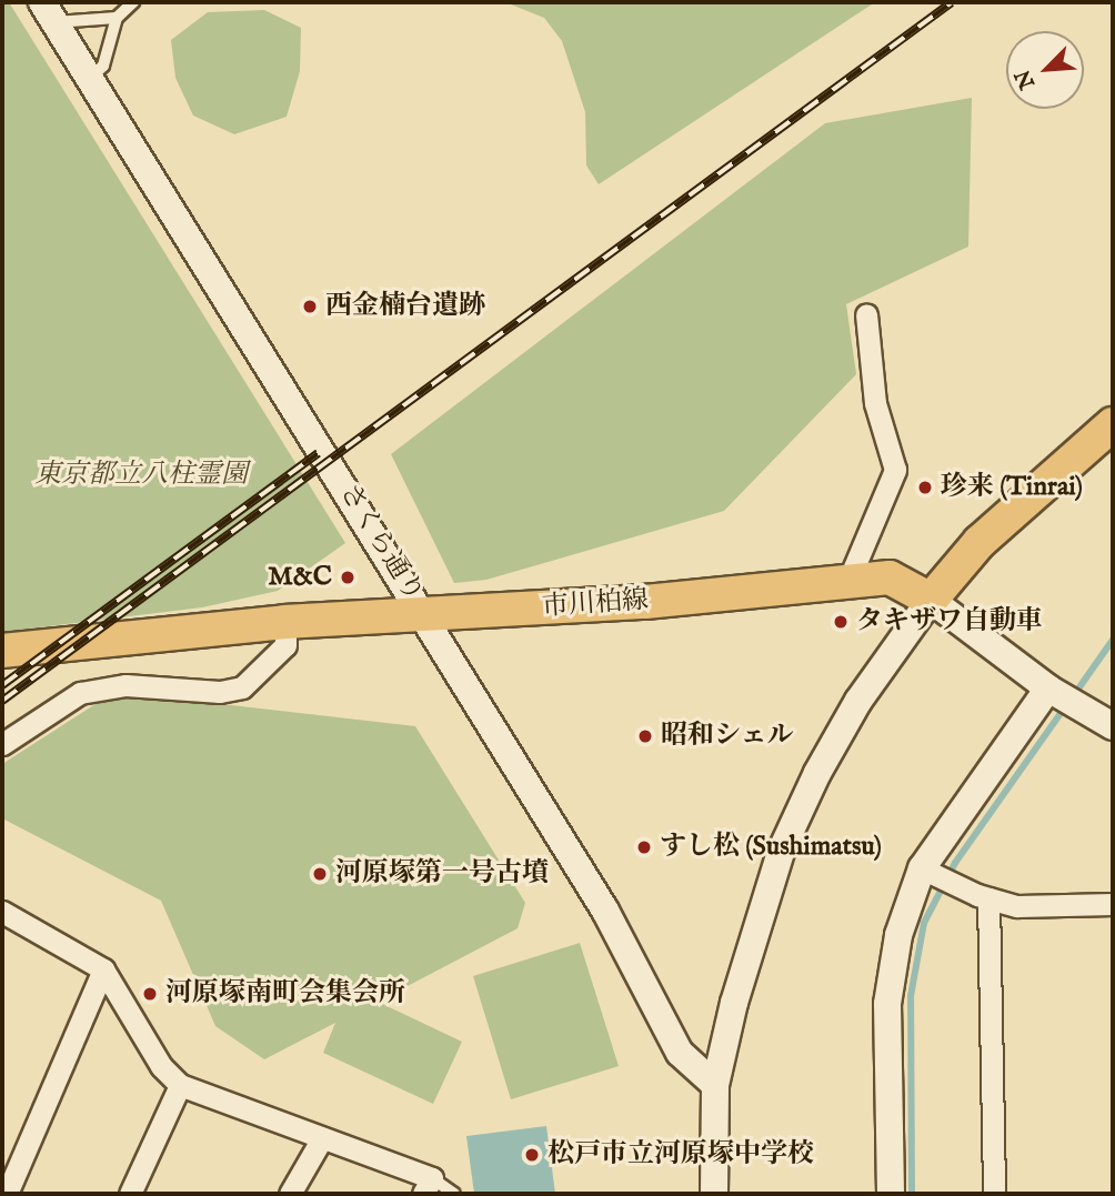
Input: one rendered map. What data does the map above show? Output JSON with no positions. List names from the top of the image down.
{
  "streets": {
    "main road": ["市川柏線"],
    "street": ["さくら通り"]
  },
  "crossings": [
    ["さくら通り", "市川柏線"]
  ],
  "parks": ["東京都立八柱霊園"],
  "places": [
    "西金楠台遺跡",
    "珍来 (Tinrai)",
    "M&C",
    "タキザワ自動車",
    "昭和シェル",
    "すし松 (Sushimatsu)",
    "河原塚第一号古墳",
    "河原塚南町会集会所",
    "松戸市立河原塚中学校"
  ],
  "north": "bottom left"
}
